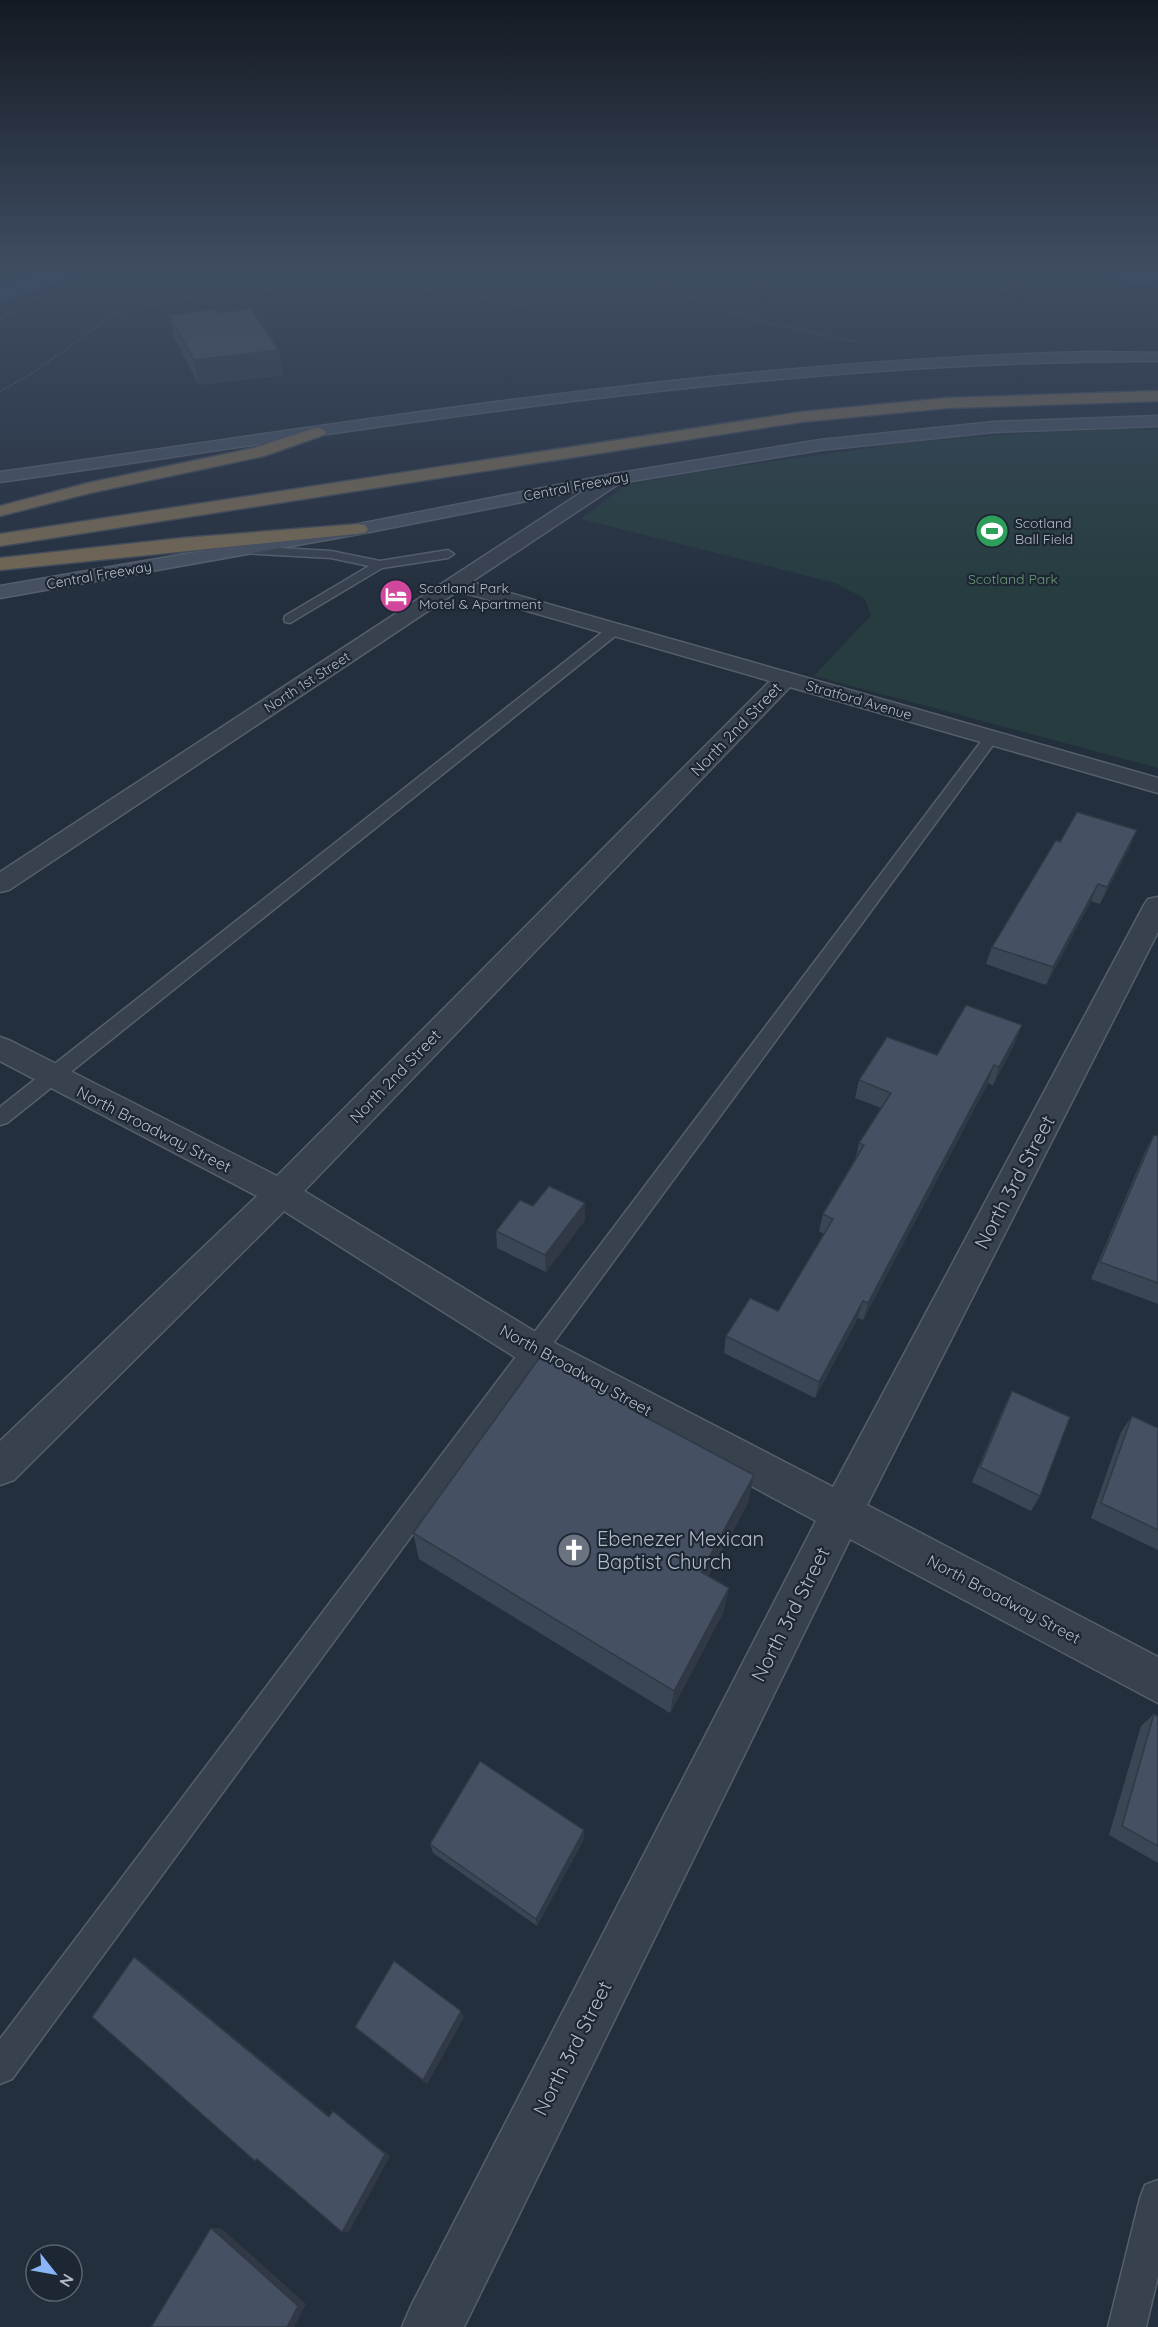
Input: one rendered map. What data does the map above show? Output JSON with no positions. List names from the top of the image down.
{
  "streets": {
    "main road": ["Central Freeway"],
    "street": [
      "North 1st Street",
      "Stratford Avenue",
      "North 2nd Street",
      "North Broadway Street",
      "North 3rd Street"
    ]
  },
  "crossings": [
    ["Central Freeway", "North 1st Street"],
    ["North 1st Street", "Stratford Avenue"],
    ["Stratford Avenue", "North 2nd Street"],
    ["North 2nd Street", "North Broadway Street"],
    ["North Broadway Street", "North 3rd Street"]
  ],
  "parks": ["Scotland Park"],
  "places": {
    "sports": ["Scotland Ball Field"],
    "hotel": ["Scotland Park Motel & Apartment"],
    "church": ["Ebenezer Mexican Baptist Church"]
  },
  "north": "bottom right"
}
